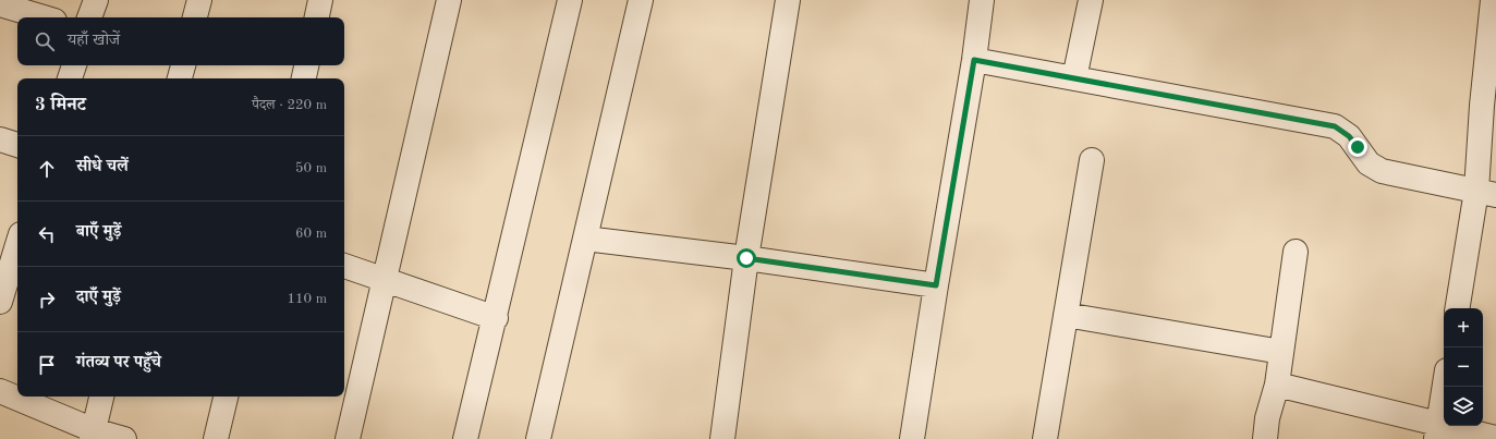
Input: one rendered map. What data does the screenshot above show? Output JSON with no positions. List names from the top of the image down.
{
  "page": {
    "search": "यहाँ खोजें",
    "heading": ["3 मिनट", "पैदल · 220 m"],
    "list": [
      ["सीधे चलें", "50 m"],
      ["बाएँ मुड़ें", "60 m"],
      ["दाएँ मुड़ें", "110 m"],
      "गंतव्य पर पहुँचे"
    ],
    "map_buttons": ["+", "−"]
  }
}
